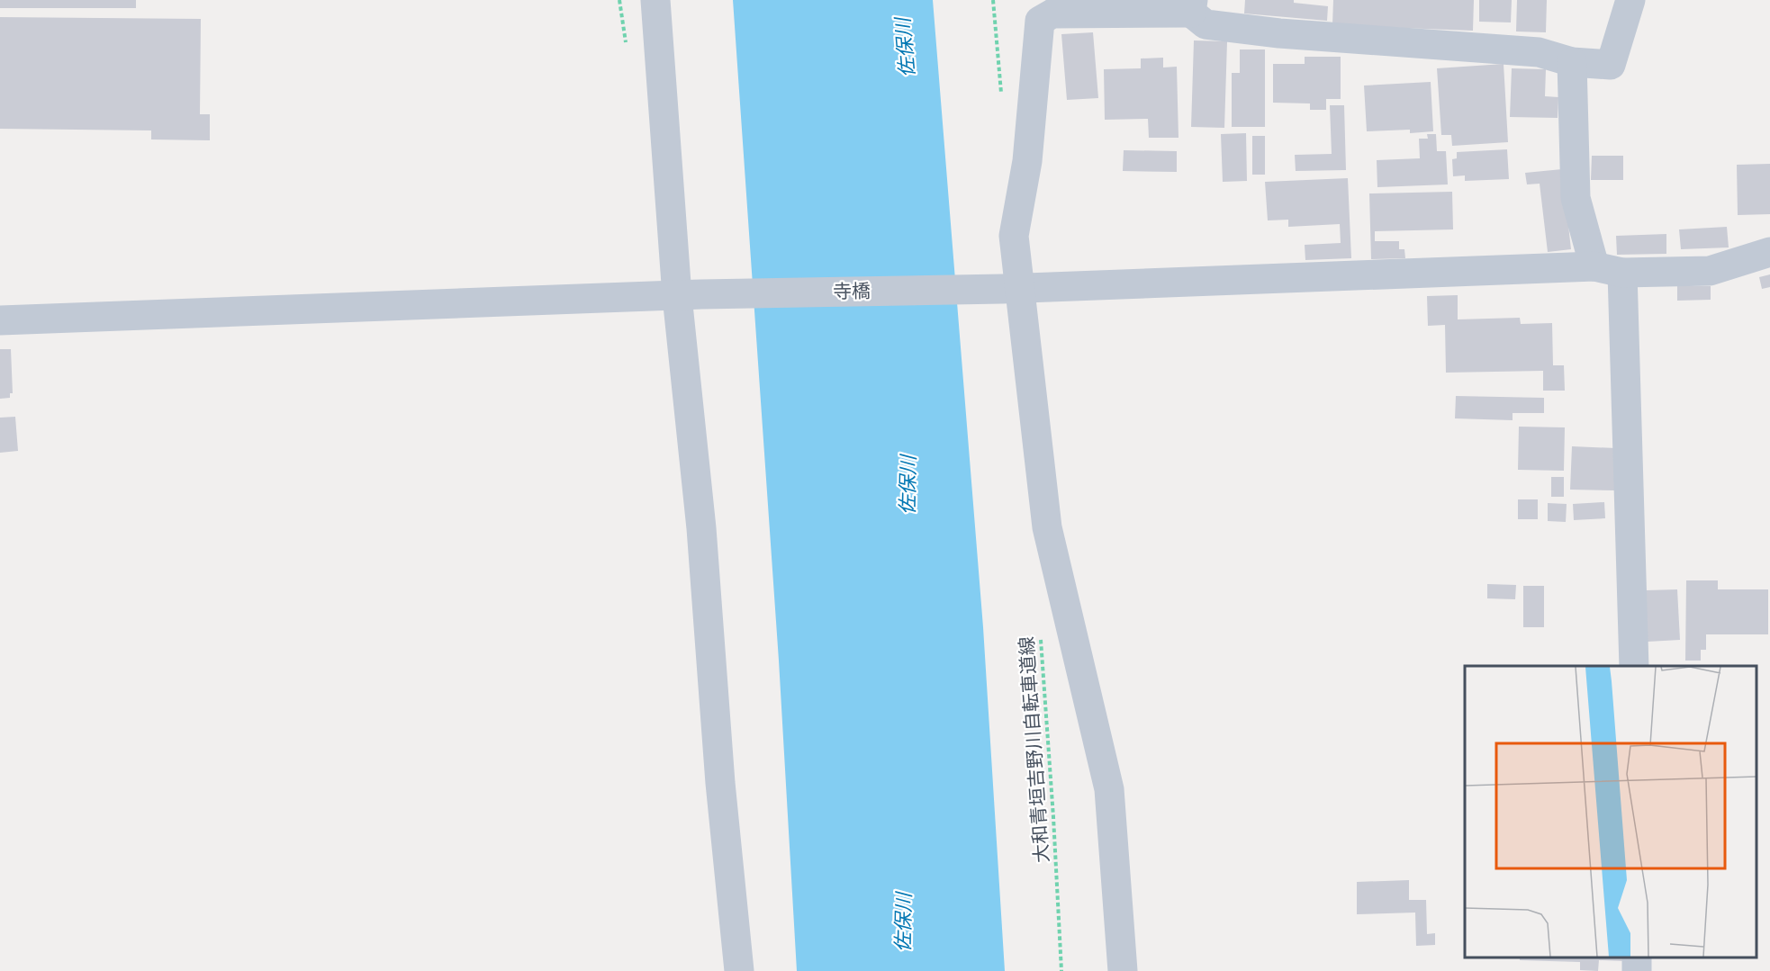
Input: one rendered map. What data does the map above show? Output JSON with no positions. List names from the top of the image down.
{
  "streets": {
    "street": ["寺橋"],
    "path": ["大和青垣吉野川自転車道線"]
  },
  "water": ["佐保川"]
}
